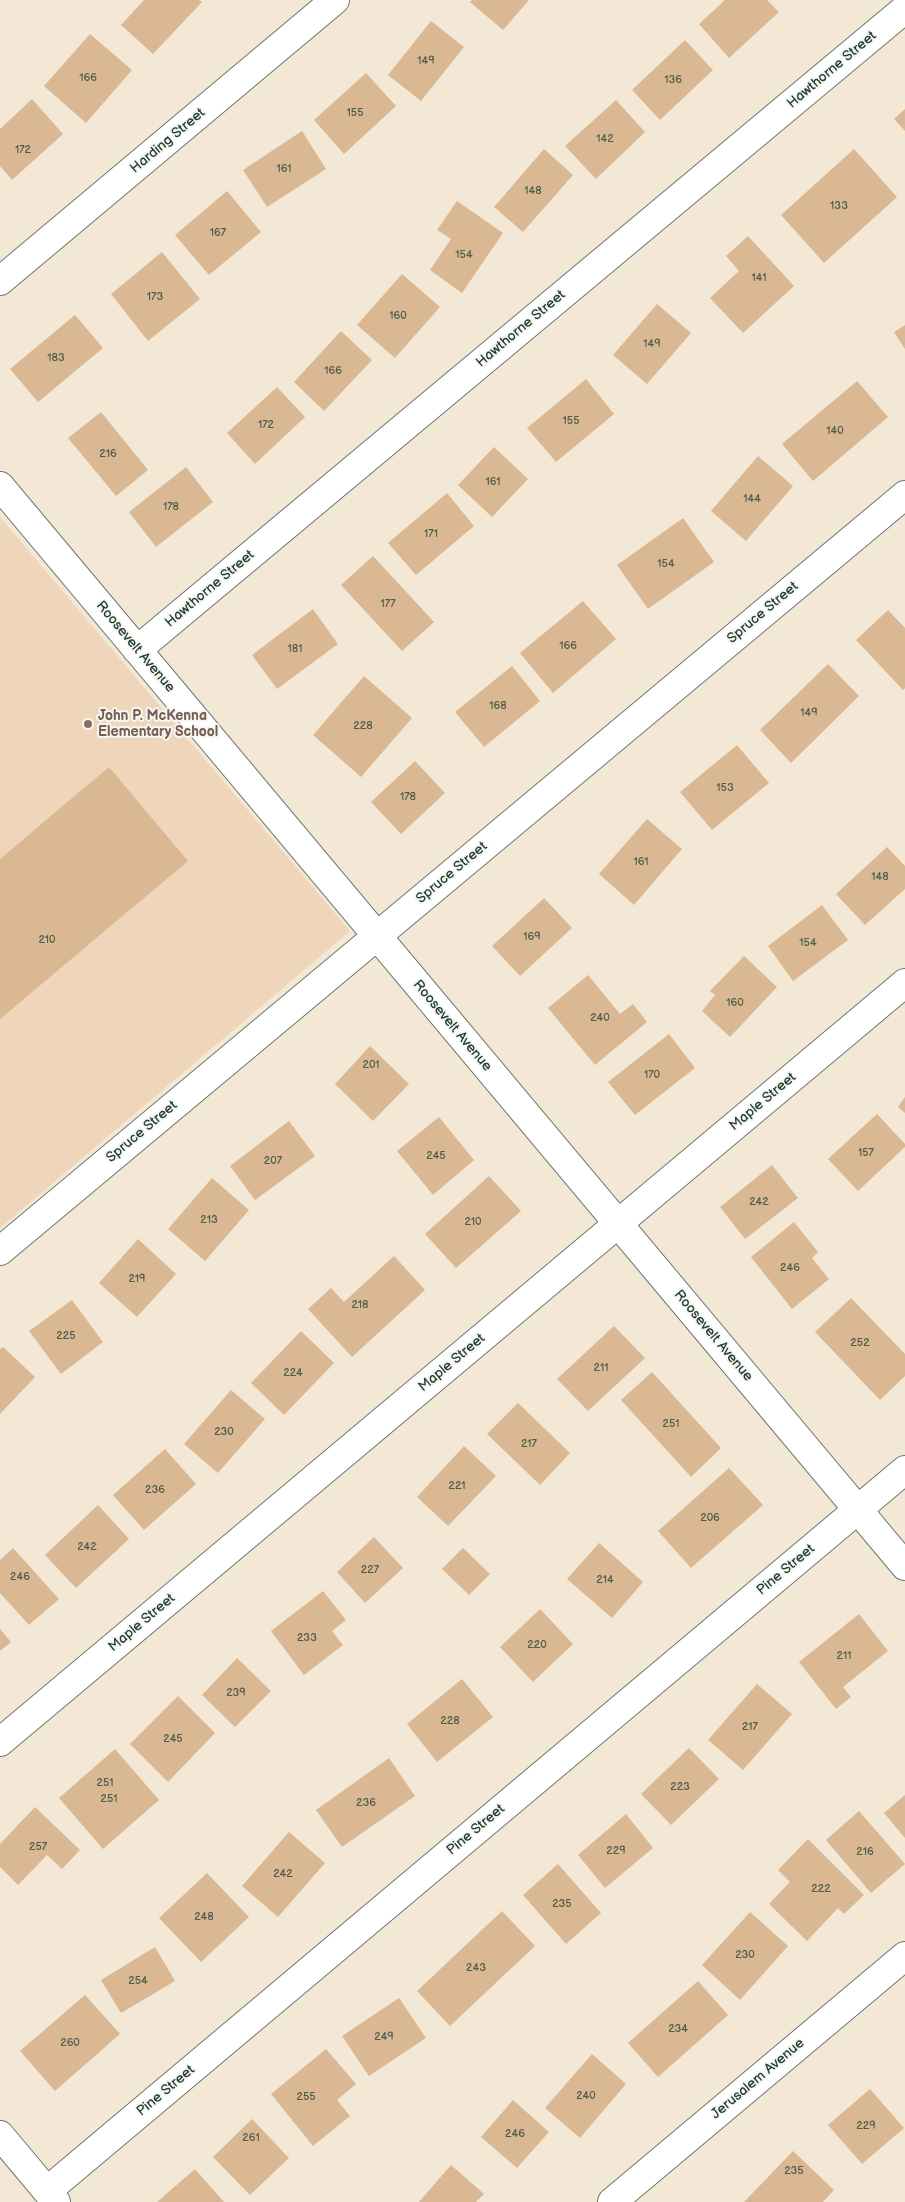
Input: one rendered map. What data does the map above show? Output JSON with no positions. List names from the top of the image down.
{
  "streets": {
    "street": [
      "Hawthorne Street",
      "Harding Street",
      "Spruce Street",
      "Roosevelt Avenue",
      "Maple Street",
      "Pine Street",
      "Jerusalem Avenue"
    ]
  },
  "crossings": [
    ["Hawthorne Street", "Roosevelt Avenue"],
    ["Spruce Street", "Roosevelt Avenue"],
    ["Roosevelt Avenue", "Maple Street"],
    ["Roosevelt Avenue", "Pine Street"]
  ],
  "places": ["John P. McKenna Elementary School"],
  "house_numbers": [
    "149",
    "166",
    "136",
    "155",
    "142",
    "172",
    "161",
    "148",
    "133",
    "167",
    "154",
    "141",
    "173",
    "160",
    "149",
    "183",
    "166",
    "155",
    "172",
    "140",
    "216",
    "161",
    "144",
    "178",
    "171",
    "154",
    "177",
    "166",
    "181",
    "168",
    "149",
    "228",
    "153",
    "178",
    "161",
    "148",
    "169",
    "210",
    "154",
    "160",
    "240",
    "201",
    "170",
    "157",
    "245",
    "207",
    "242",
    "213",
    "210",
    "246",
    "219",
    "218",
    "225",
    "252",
    "211",
    "224",
    "251",
    "230",
    "217",
    "221",
    "236",
    "206",
    "242",
    "227",
    "246",
    "214",
    "233",
    "220",
    "211",
    "239",
    "228",
    "217",
    "245",
    "251",
    "223",
    "251",
    "236",
    "257",
    "229",
    "216",
    "242",
    "222",
    "235",
    "248",
    "230",
    "243",
    "254",
    "234",
    "249",
    "260",
    "240",
    "255",
    "229",
    "246",
    "261",
    "235"
  ]
}
